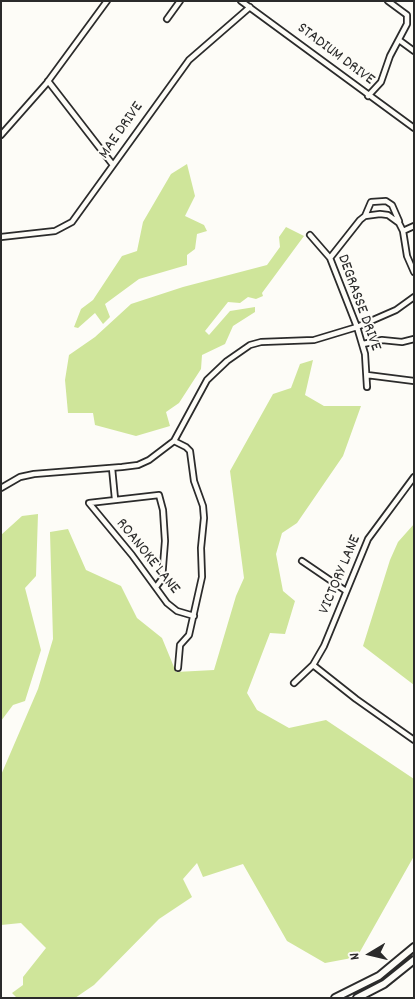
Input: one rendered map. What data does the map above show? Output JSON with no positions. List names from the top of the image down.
{
  "streets": {
    "street": [
      "STADIUM DRIVE",
      "MAE DRIVE",
      "DEGRASSE DRIVE",
      "ROANOKE LANE",
      "VICTORY LANE"
    ]
  },
  "crossings": [
    ["STADIUM DRIVE", "MAE DRIVE"]
  ],
  "north": "left"
}
